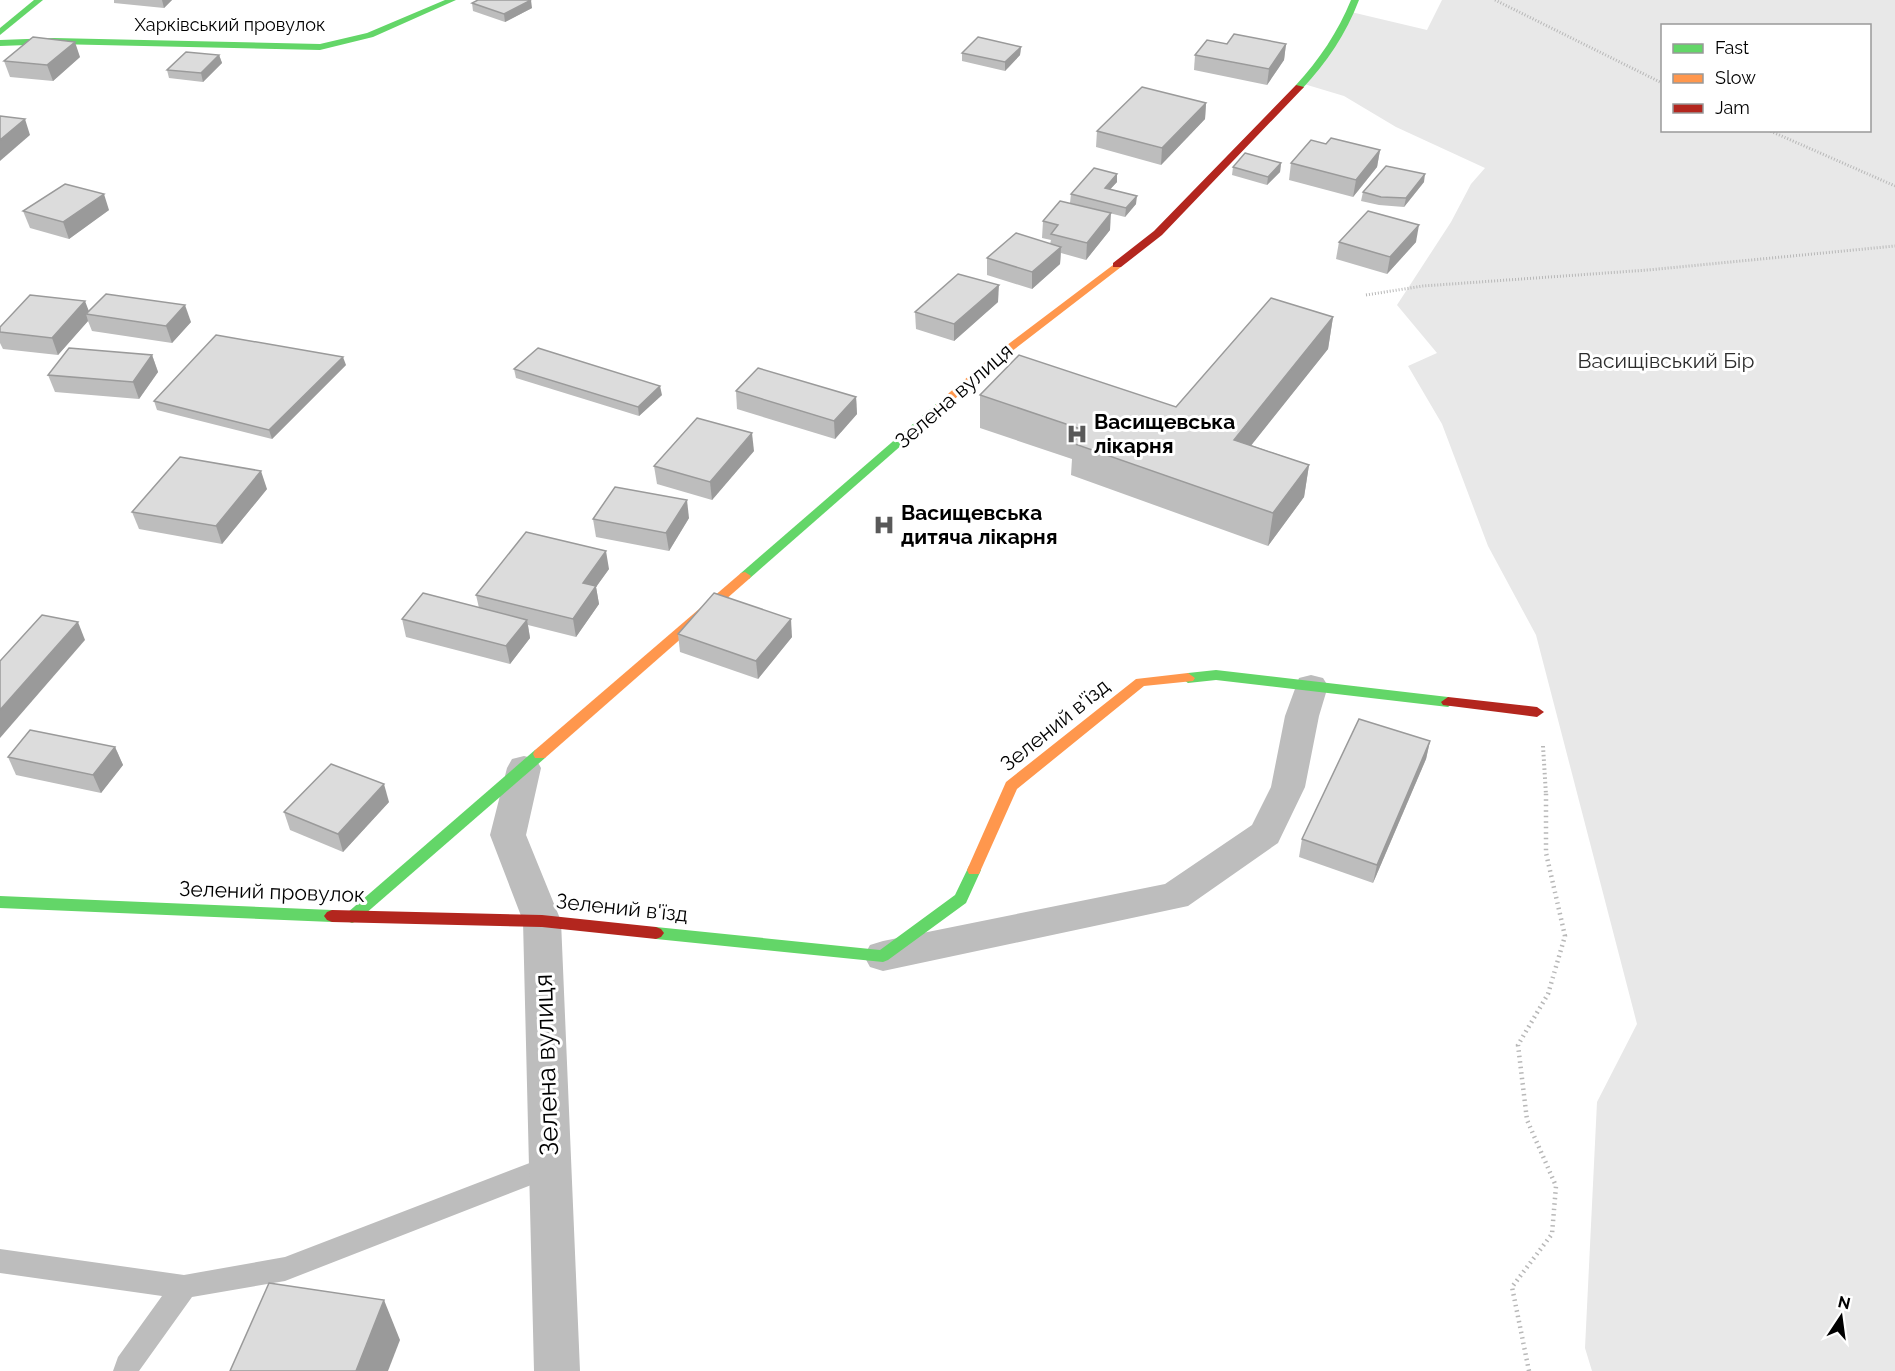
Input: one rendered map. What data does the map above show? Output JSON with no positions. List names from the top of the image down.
{
  "streets": {
    "street": [
      "Харківський провулок",
      "Зелена вулиця",
      "Зелений в'їзд",
      "Зелений провулок"
    ]
  },
  "crossings": [
    ["Зелена вулиця", "Зелений в'їзд"],
    ["Зелена вулиця", "Зелений провулок"],
    ["Зелений в'їзд", "Зелений провулок"]
  ],
  "parks": ["Васищівський Бір"],
  "places": {
    "hospital": ["Васищевська лікарня", "Васищевська дитяча лікарня"]
  },
  "legend": ["Fast", "Slow", "Jam"],
  "north": "top"
}
